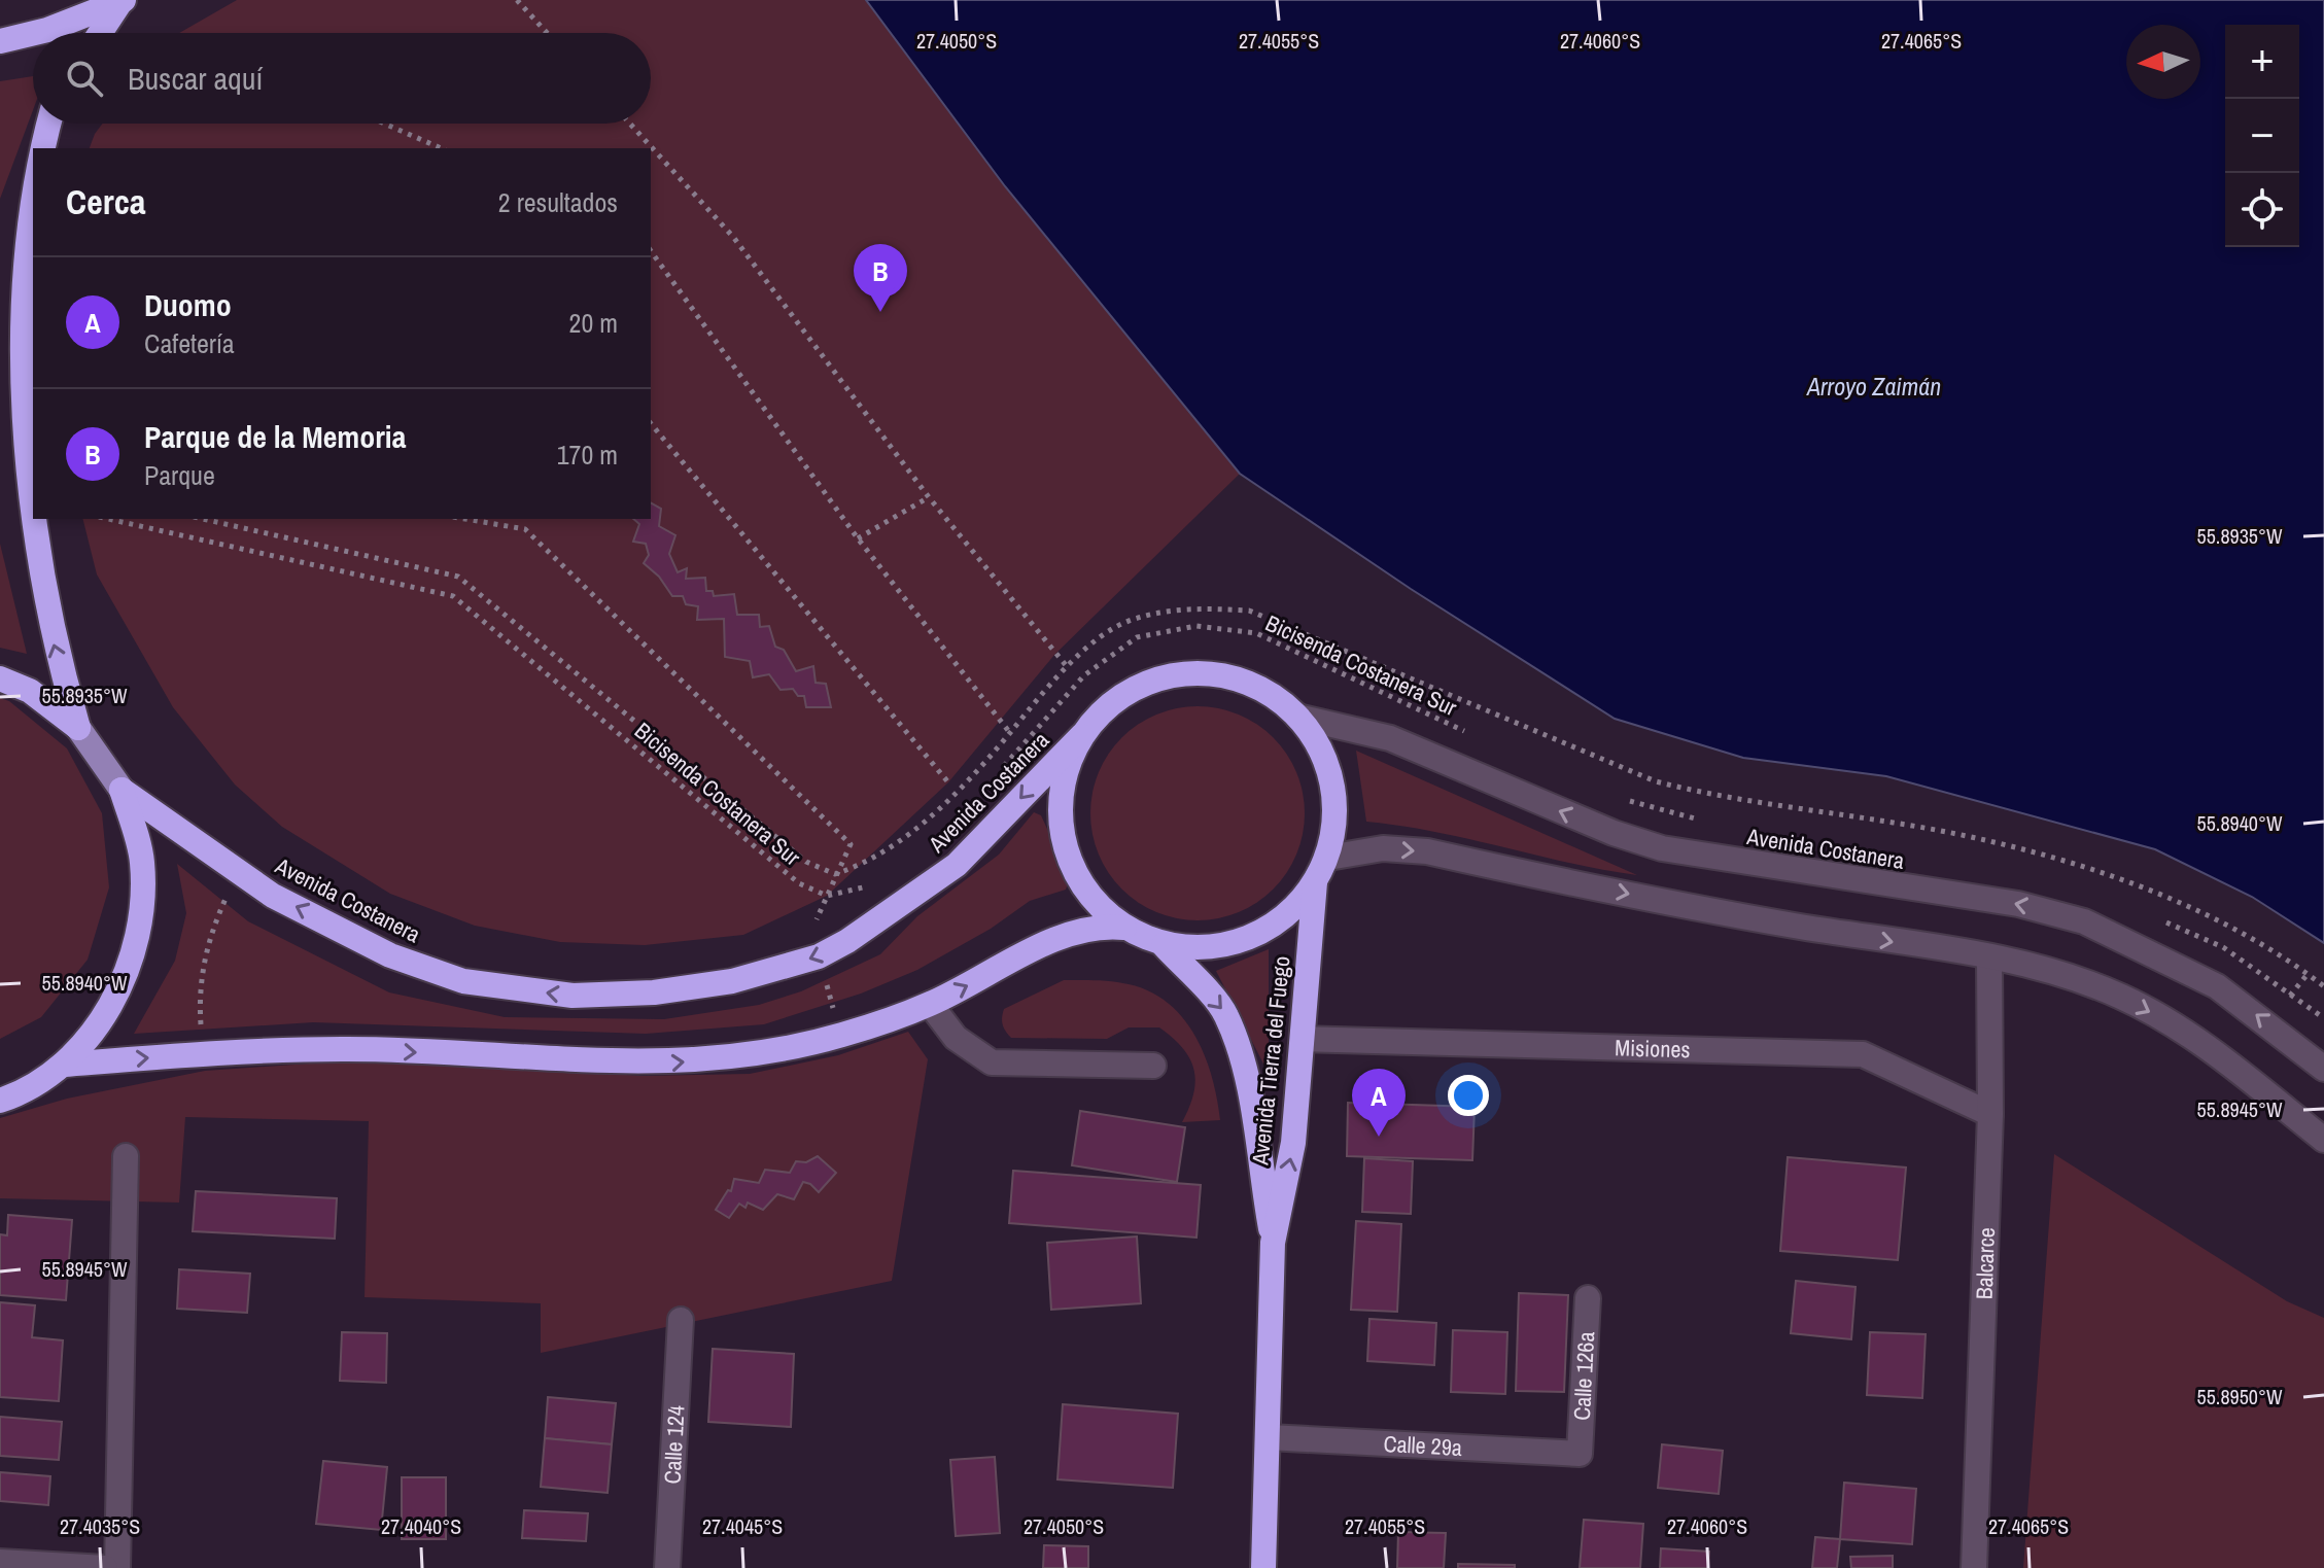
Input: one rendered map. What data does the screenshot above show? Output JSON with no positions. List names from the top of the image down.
{
  "streets": {
    "highway": ["Avenida Costanera", "Avenida Tierra del Fuego"],
    "street": [
      "Misiones",
      "Balcarce",
      "Calle 126a",
      "Calle 124",
      "Calle 29a"
    ],
    "path": ["Bicisenda Costanera Sur"]
  },
  "crossings": [
    ["Avenida Costanera", "Avenida Tierra del Fuego"],
    ["Misiones", "Avenida Tierra del Fuego"],
    ["Misiones", "Balcarce"],
    ["Avenida Tierra del Fuego", "Calle 29a"],
    ["Calle 126a", "Calle 29a"]
  ],
  "water": ["Arroyo Zaimán"],
  "north": "left",
  "page": {
    "map_buttons": ["+", "−"],
    "search": "Buscar aquí",
    "heading": ["Cerca", "2 resultados"],
    "pins": ["B", "A"],
    "list": [
      {
        "mark": "A",
        "name": "Duomo",
        "note": "Cafetería",
        "value": "20 m"
      },
      {
        "mark": "B",
        "name": "Parque de la Memoria",
        "note": "Parque",
        "value": "170 m"
      }
    ]
  },
  "coordinates": [
    "27.4050°S",
    "27.4055°S",
    "27.4060°S",
    "27.4065°S",
    "55.8935°W",
    "55.8940°W",
    "55.8945°W",
    "55.8950°W",
    "27.4035°S",
    "27.4040°S",
    "27.4045°S"
  ]
}
